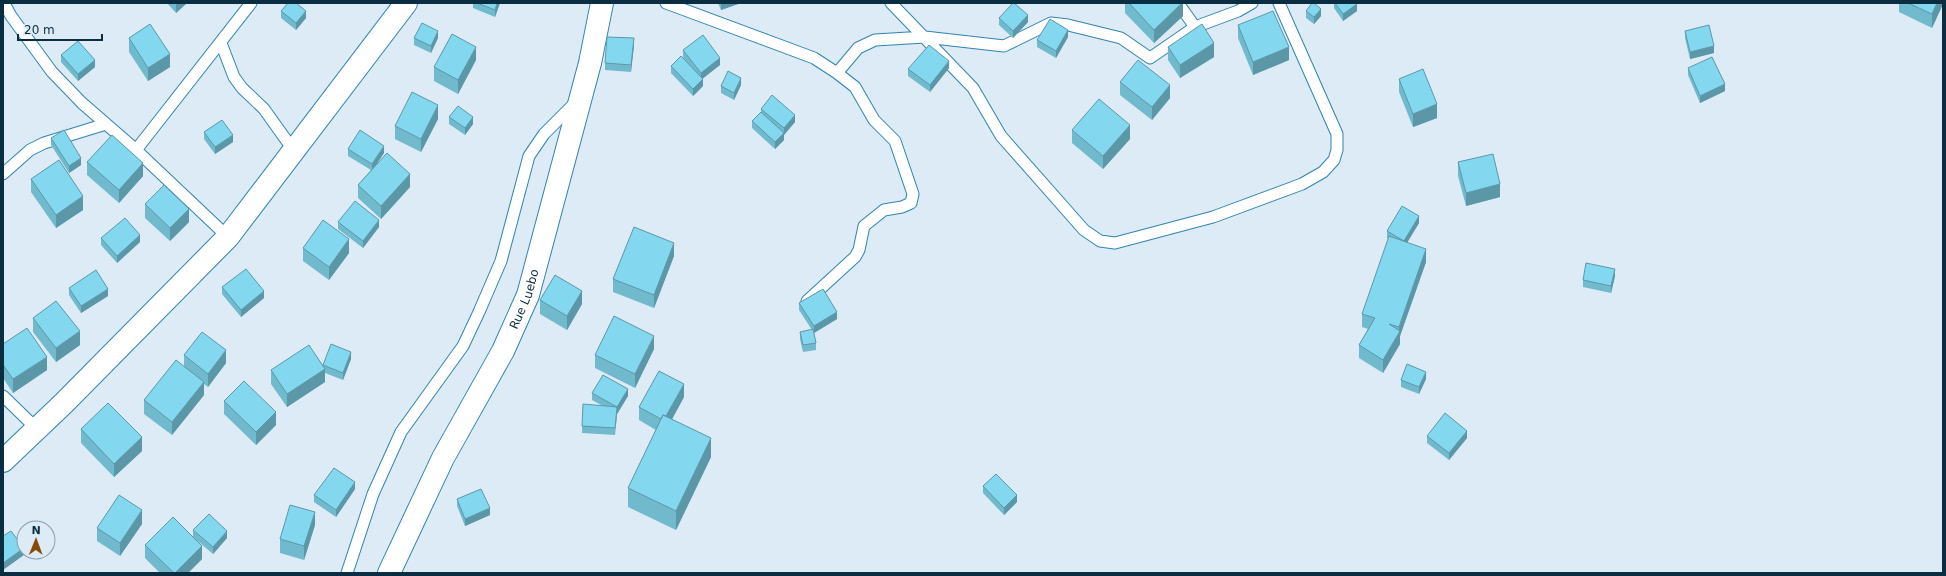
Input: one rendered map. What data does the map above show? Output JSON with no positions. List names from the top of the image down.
{
  "streets": {
    "street": ["Rue Luebo"]
  },
  "scale_bar": "20 m",
  "north": "top"
}
